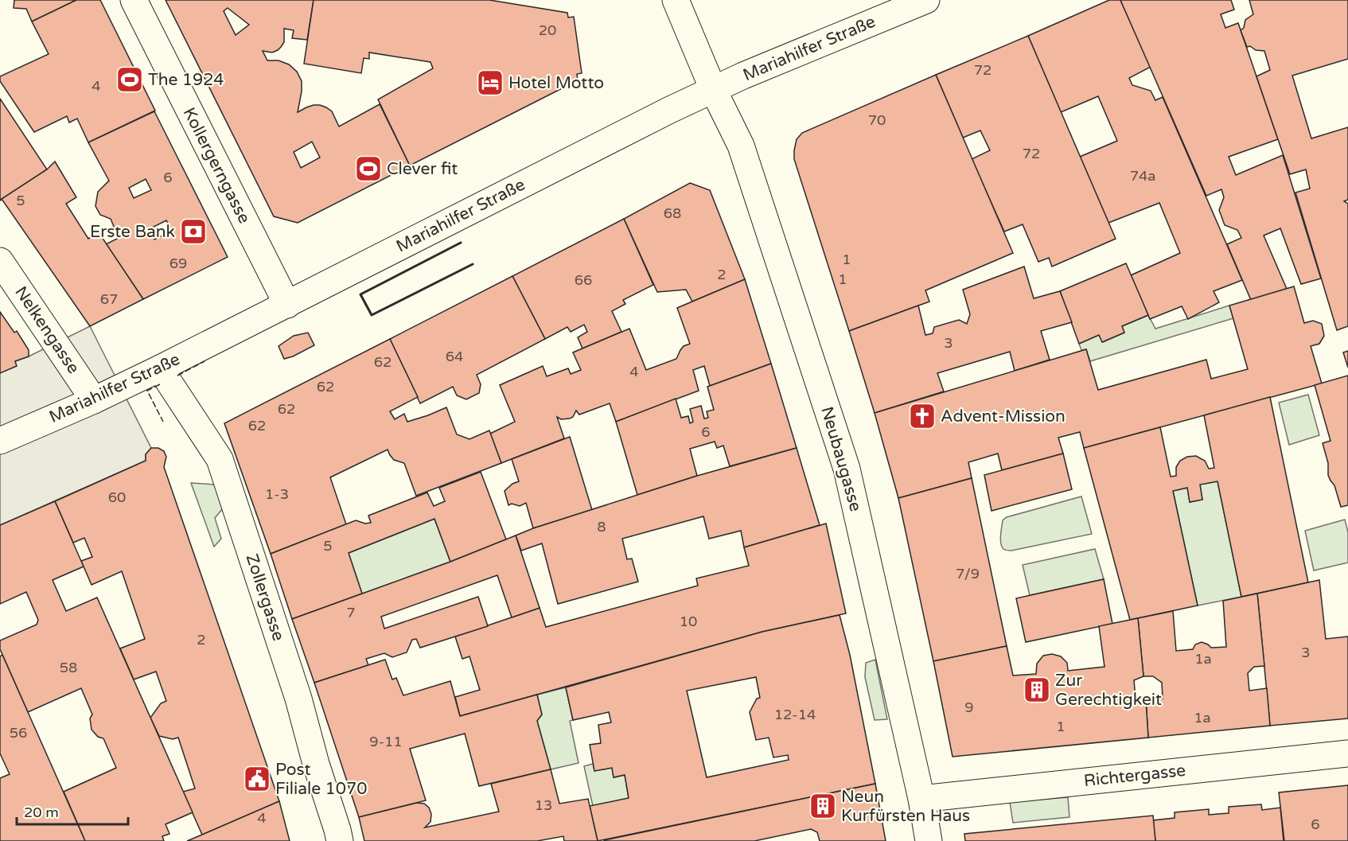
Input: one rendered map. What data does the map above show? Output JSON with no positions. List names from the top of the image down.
{
  "streets": {
    "street": [
      "Mariahilfer Straße",
      "Kollergerngasse",
      "Nelkengasse",
      "Neubaugasse",
      "Zollergasse",
      "Richtergasse"
    ]
  },
  "crossings": [
    ["Mariahilfer Straße", "Kollergerngasse"],
    ["Mariahilfer Straße", "Nelkengasse"],
    ["Mariahilfer Straße", "Neubaugasse"],
    ["Mariahilfer Straße", "Zollergasse"],
    ["Neubaugasse", "Richtergasse"]
  ],
  "places": {
    "sports": ["The 1924", "Clever fit"],
    "hotel": ["Hotel Motto"],
    "bank": ["Erste Bank"],
    "church": ["Advent-Mission"],
    "building": ["Zur Gerechtigkeit", "Neun Kurfürsten Haus"],
    "public building": ["Post Filiale 1070"]
  },
  "house_numbers": [
    "20",
    "72",
    "4",
    "70",
    "72",
    "74a",
    "6",
    "5",
    "68",
    "1",
    "69",
    "2",
    "1",
    "66",
    "67",
    "3",
    "64",
    "62",
    "4",
    "62",
    "62",
    "62",
    "6",
    "1-3",
    "60",
    "8",
    "5",
    "7/9",
    "7",
    "10",
    "2",
    "3",
    "1a",
    "58",
    "9",
    "12-14",
    "1a",
    "1",
    "56",
    "9-11",
    "13",
    "4",
    "6"
  ],
  "scale_bar": "20 m"
}
